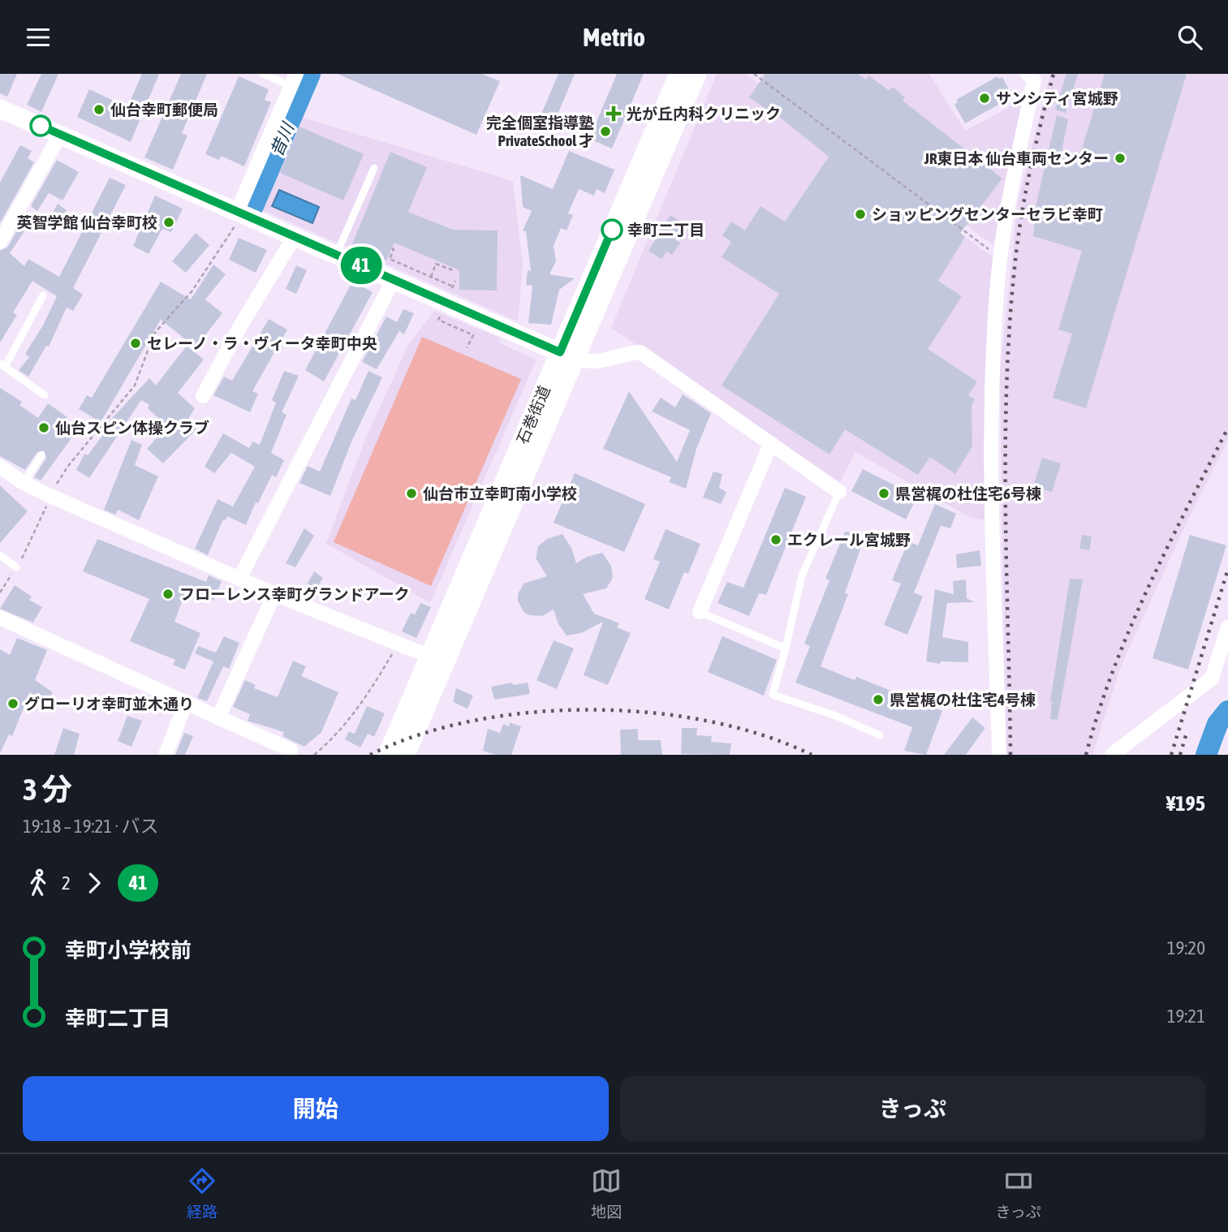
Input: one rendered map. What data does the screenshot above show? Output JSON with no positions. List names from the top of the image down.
{
  "streets": {
    "street": ["石巻街道"]
  },
  "water": ["昔川"],
  "places": {
    "other": [
      "サンシティ宮城野",
      "仙台幸町郵便局",
      "完全個室指導塾 PrivateSchool 才",
      "JR東日本 仙台車両センター",
      "ショッピングセンターセラビ幸町",
      "英智学館 仙台幸町校",
      "幸町二丁目",
      "セレーノ・ラ・ヴィータ幸町中央",
      "仙台スピン体操クラブ",
      "仙台市立幸町南小学校",
      "県営梶の杜住宅6号棟",
      "エクレール宮城野",
      "フローレンス幸町グランドアーク",
      "県営梶の杜住宅4号棟",
      "グローリオ幸町並木通り"
    ],
    "health": ["光が丘内科クリニック"]
  },
  "lines": ["bus line 41"],
  "page": {
    "header": "Metrio",
    "on_map": "41",
    "heading": ["3 分", "19:18 – 19:21 · バス", "¥195"],
    "legs": ["2", "41"],
    "list": [
      {
        "name": "幸町小学校前",
        "value": "19:20"
      },
      {
        "name": "幸町二丁目",
        "value": "19:21"
      }
    ],
    "buttons": ["開始", "きっぷ"],
    "tabs": ["経路", "地図", "きっぷ"]
  }
}
